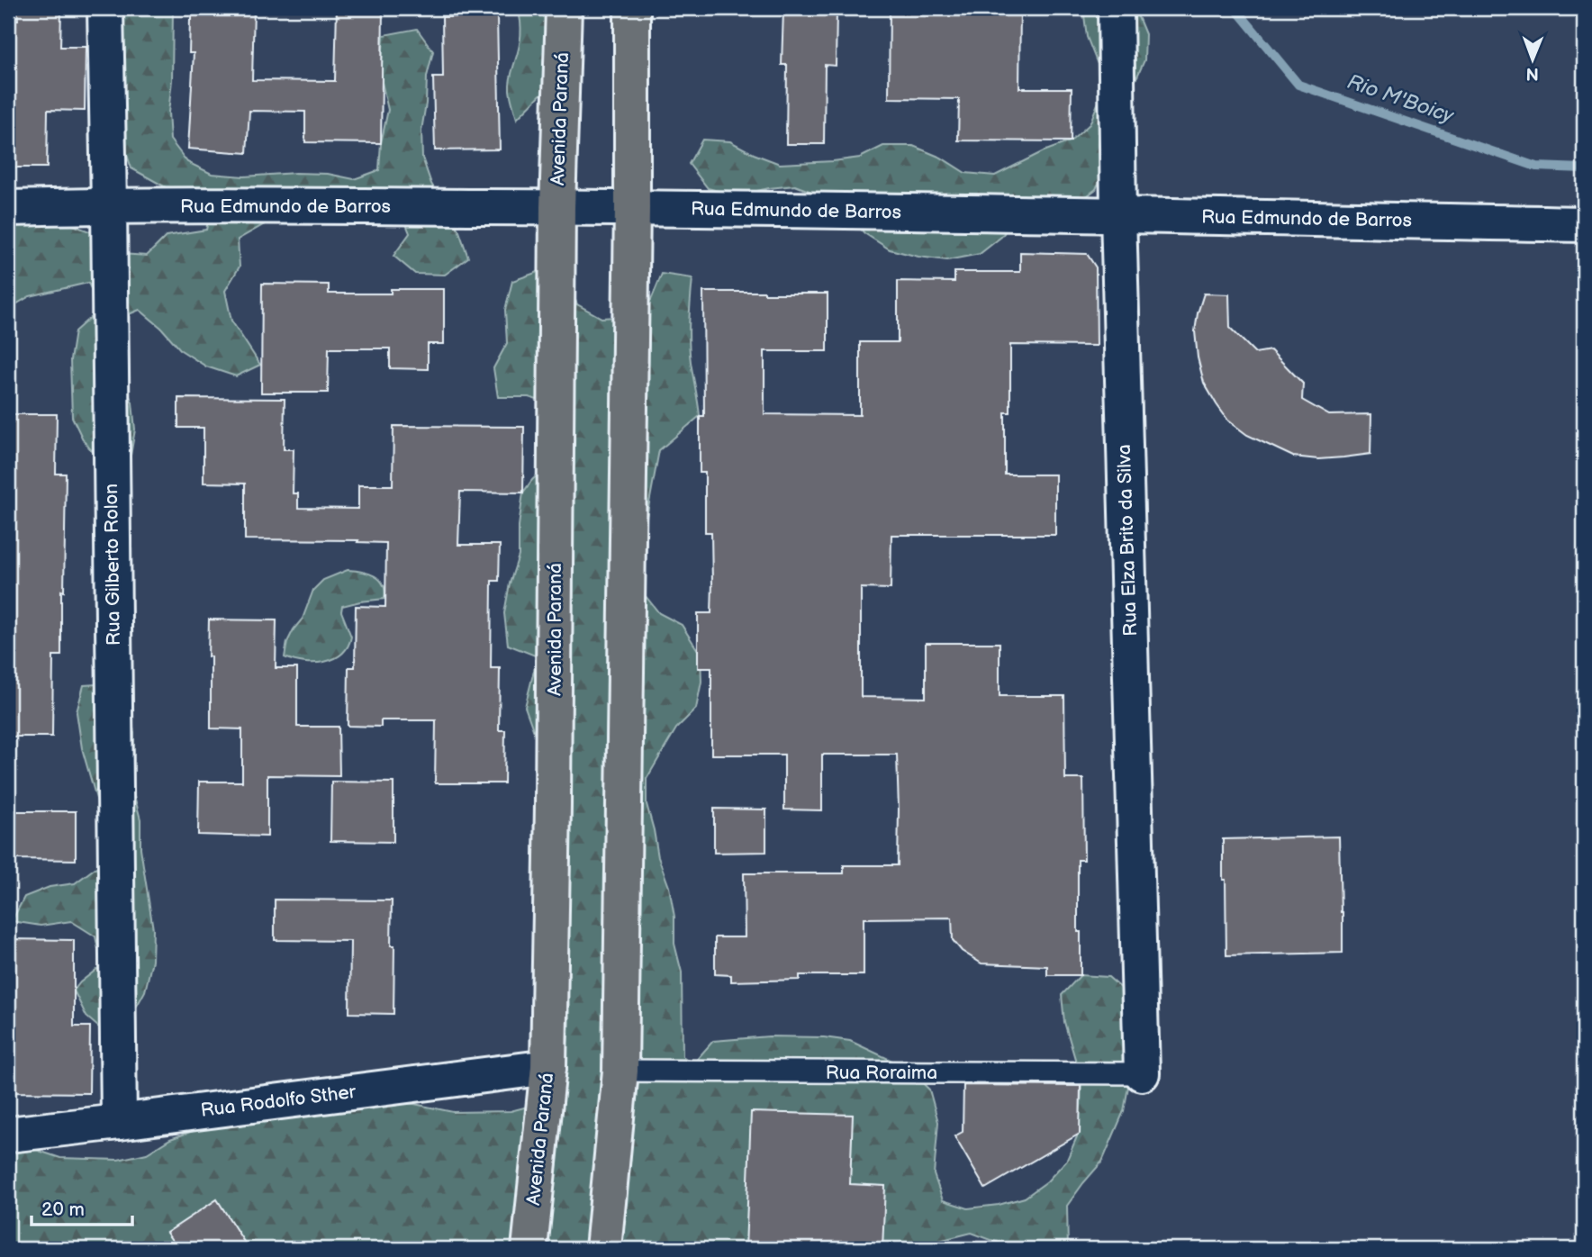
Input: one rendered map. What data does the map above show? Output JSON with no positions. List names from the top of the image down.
{
  "streets": {
    "main road": ["Avenida Paraná"],
    "street": [
      "Rua Edmundo de Barros",
      "Rua Elza Brito da Silva",
      "Rua Gilberto Rolon",
      "Rua Rodolfo Sther"
    ],
    "lane": ["Rua Roraima"]
  },
  "crossings": [
    ["Avenida Paraná", "Rua Edmundo de Barros"],
    ["Avenida Paraná", "Rua Rodolfo Sther"],
    ["Rua Edmundo de Barros", "Rua Elza Brito da Silva"],
    ["Rua Edmundo de Barros", "Rua Gilberto Rolon"],
    ["Rua Elza Brito da Silva", "Rua Roraima"],
    ["Rua Gilberto Rolon", "Rua Rodolfo Sther"]
  ],
  "water": ["Rio M'Boicy"],
  "scale_bar": "20 m",
  "north": "bottom"
}
